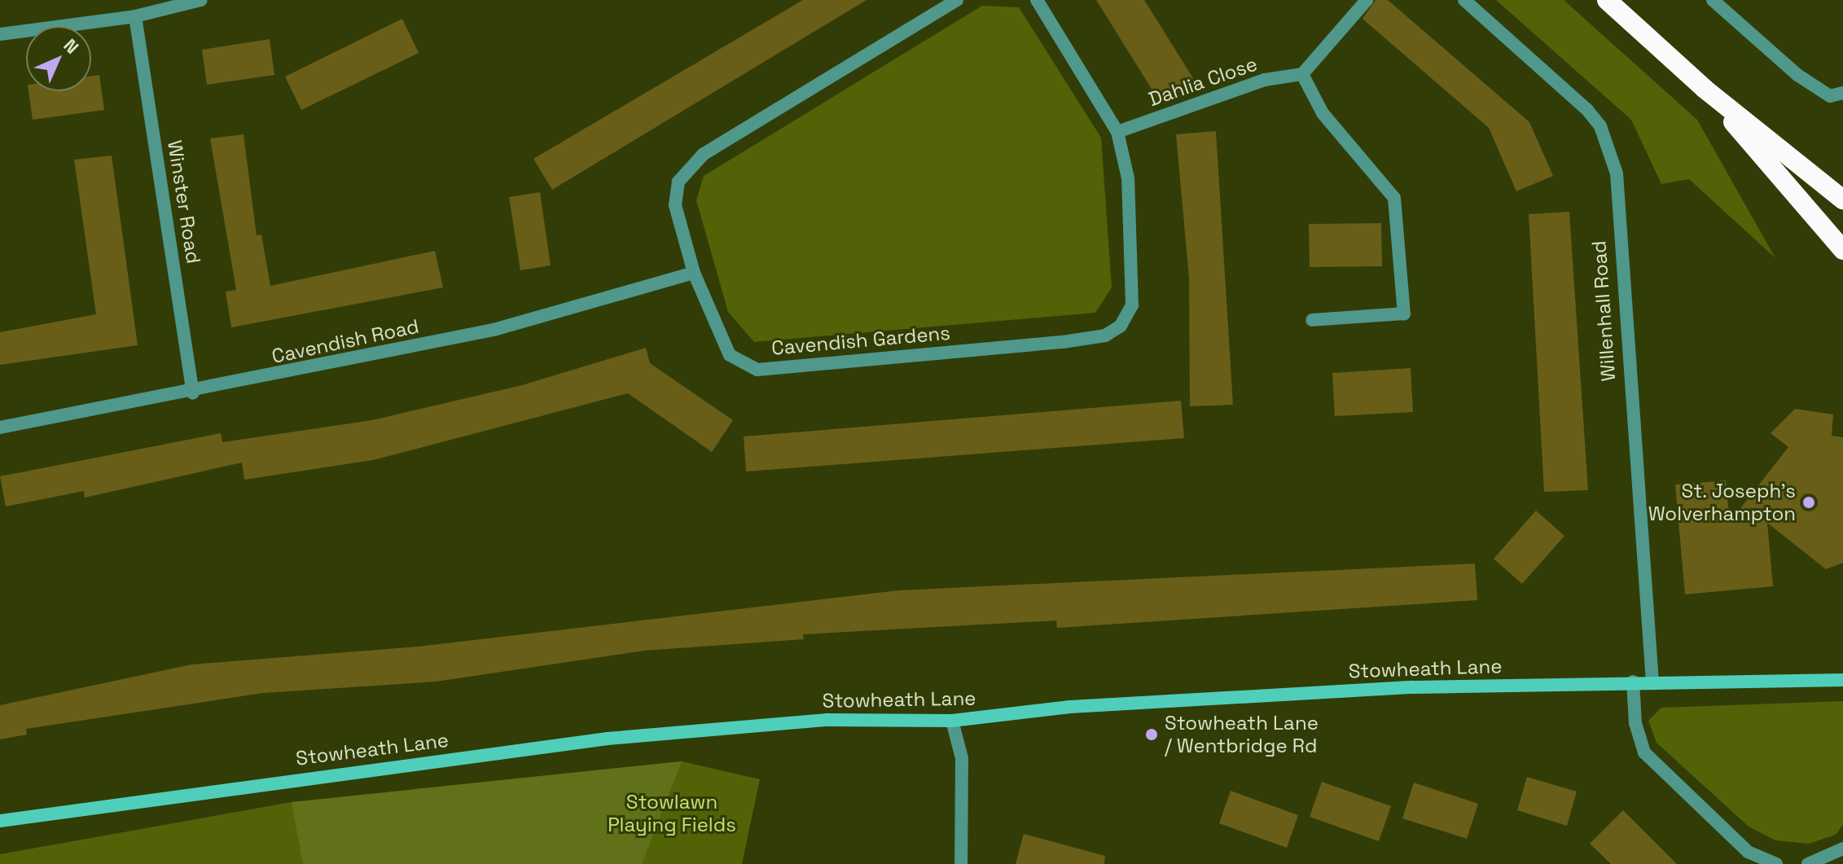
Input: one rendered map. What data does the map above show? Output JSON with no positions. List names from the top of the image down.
{
  "streets": {
    "street": [
      "Dahlia Close",
      "Winster Road",
      "Willenhall Road",
      "Cavendish Gardens",
      "Cavendish Road",
      "Stowheath Lane"
    ]
  },
  "crossings": [
    ["Dahlia Close", "Cavendish Gardens"],
    ["Winster Road", "Cavendish Road"],
    ["Willenhall Road", "Stowheath Lane"],
    ["Cavendish Gardens", "Cavendish Road"]
  ],
  "parks": ["Stowlawn Playing Fields"],
  "places": ["St. Joseph's Wolverhampton", "Stowheath Lane / Wentbridge Rd"],
  "north": "top right"
}
